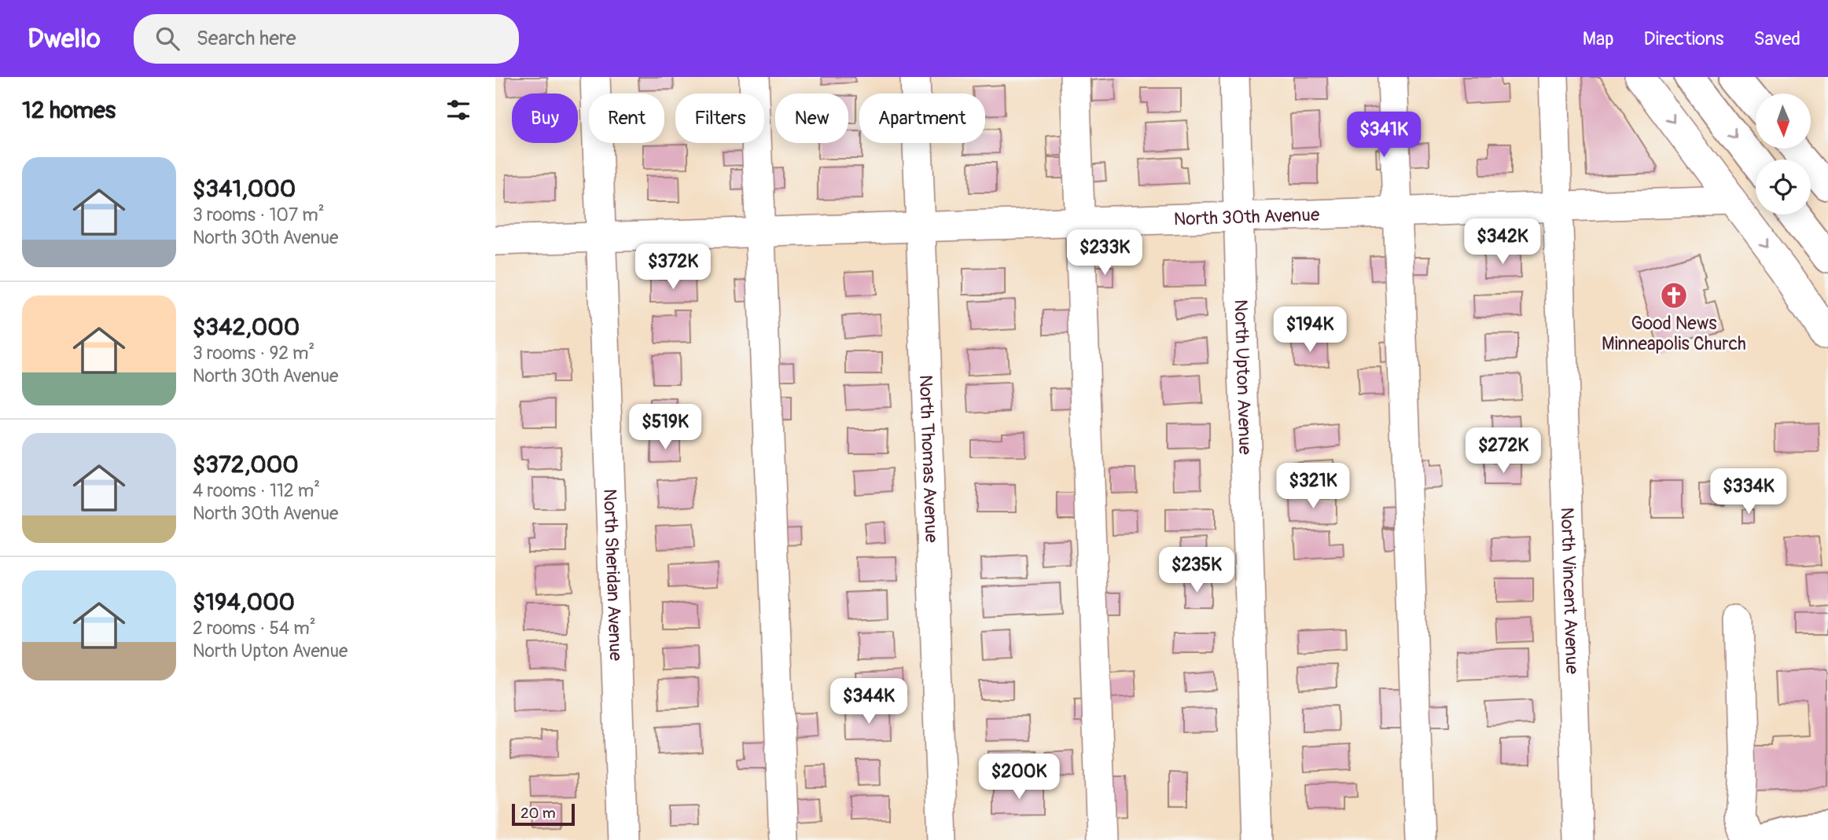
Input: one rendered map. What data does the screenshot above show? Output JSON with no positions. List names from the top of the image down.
{
  "streets": {
    "street": [
      "North 30th Avenue",
      "North Upton Avenue",
      "North Thomas Avenue",
      "North Sheridan Avenue",
      "North Vincent Avenue"
    ]
  },
  "crossings": [
    ["North 30th Avenue", "North Upton Avenue"],
    ["North 30th Avenue", "North Thomas Avenue"],
    ["North 30th Avenue", "North Sheridan Avenue"],
    ["North 30th Avenue", "North Vincent Avenue"]
  ],
  "places": {
    "church": ["Good News Minneapolis Church"]
  },
  "scale_bar": "20 m",
  "north": "bottom",
  "page": {
    "header": "Dwello",
    "search": "Search here",
    "nav": ["Map", "Directions", "Saved"],
    "heading": "12 homes",
    "chip": [
      "Buy",
      "Rent",
      "Filters",
      "New",
      "Apartment"
    ],
    "price": [
      "$341K",
      "$342K",
      "$233K",
      "$372K",
      "$194K",
      "$519K",
      "$272K",
      "$321K",
      "$334K",
      "$235K",
      "$344K",
      "$200K"
    ],
    "list": [
      {
        "name": "$341,000",
        "note": "3 rooms · 107 m² · North 30th Avenue"
      },
      {
        "name": "$342,000",
        "note": "3 rooms · 92 m² · North 30th Avenue"
      },
      {
        "name": "$372,000",
        "note": "4 rooms · 112 m² · North 30th Avenue"
      },
      {
        "name": "$194,000",
        "note": "2 rooms · 54 m² · North Upton Avenue"
      }
    ],
    "scale": "20 m"
  }
}
